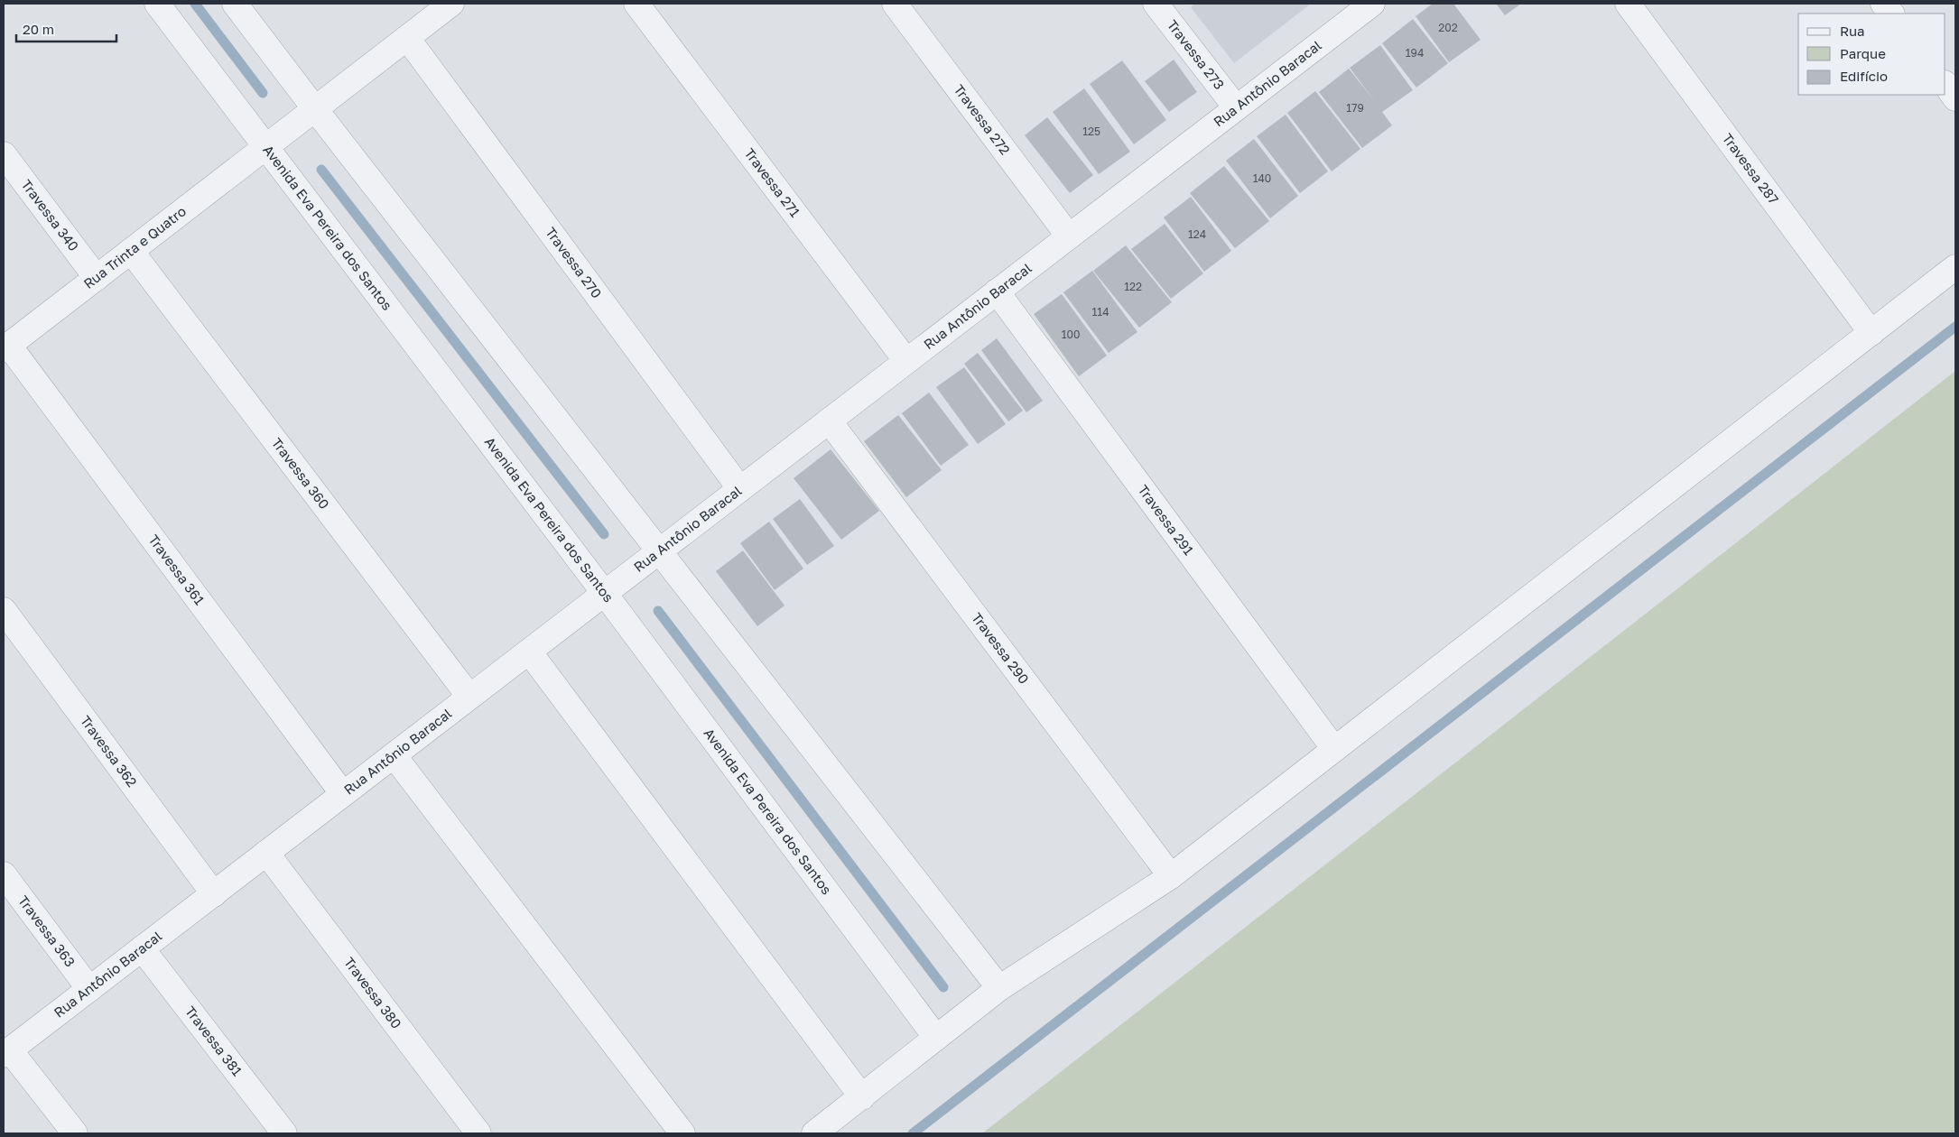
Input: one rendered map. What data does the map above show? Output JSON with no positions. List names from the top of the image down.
{
  "streets": {
    "street": [
      "Travessa 273",
      "Rua Antônio Baracal",
      "Travessa 272",
      "Travessa 287",
      "Travessa 271",
      "Travessa 340",
      "Avenida Eva Pereira dos Santos",
      "Rua Trinta e Quatro",
      "Travessa 270",
      "Travessa 360",
      "Travessa 291",
      "Travessa 361",
      "Travessa 290",
      "Travessa 362",
      "Travessa 363",
      "Travessa 380",
      "Travessa 381"
    ]
  },
  "crossings": [
    ["Travessa 273", "Rua Antônio Baracal"],
    ["Rua Antônio Baracal", "Travessa 272"],
    ["Rua Antônio Baracal", "Travessa 271"],
    ["Rua Antônio Baracal", "Avenida Eva Pereira dos Santos"],
    ["Rua Antônio Baracal", "Travessa 270"],
    ["Rua Antônio Baracal", "Travessa 360"],
    ["Rua Antônio Baracal", "Travessa 291"],
    ["Rua Antônio Baracal", "Travessa 361"],
    ["Rua Antônio Baracal", "Travessa 290"],
    ["Rua Antônio Baracal", "Travessa 362"],
    ["Rua Antônio Baracal", "Travessa 363"],
    ["Rua Antônio Baracal", "Travessa 380"],
    ["Rua Antônio Baracal", "Travessa 381"],
    ["Travessa 340", "Rua Trinta e Quatro"],
    ["Avenida Eva Pereira dos Santos", "Rua Trinta e Quatro"],
    ["Rua Trinta e Quatro", "Travessa 270"],
    ["Rua Trinta e Quatro", "Travessa 360"],
    ["Rua Trinta e Quatro", "Travessa 361"]
  ],
  "house_numbers": [
    "202",
    "194",
    "179",
    "125",
    "140",
    "124",
    "122",
    "114",
    "100"
  ],
  "legend": ["Rua", "Parque", "Edifício"],
  "scale_bar": "20 m"
}
